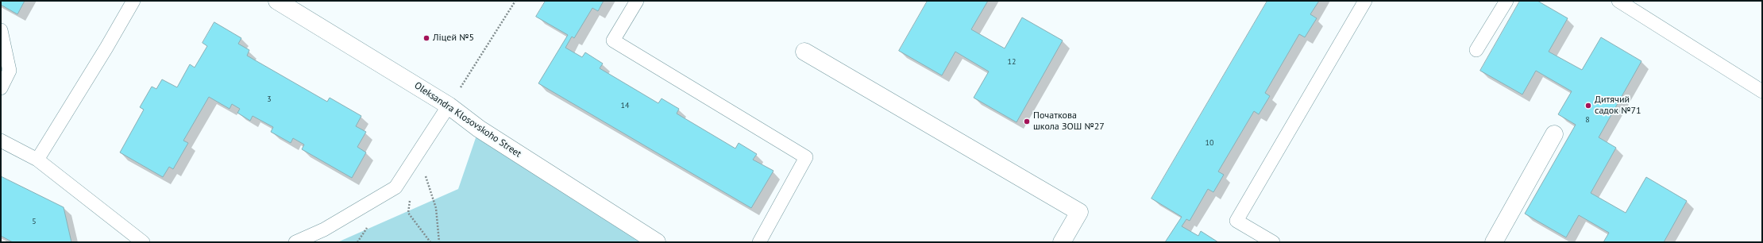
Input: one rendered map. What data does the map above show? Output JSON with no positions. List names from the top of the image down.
{
  "streets": {
    "street": ["Oleksandra Klosovskoho Street"]
  },
  "places": ["Ліцей №5", "Дитячий садок №71", "Початкова школа ЗОШ №27"],
  "house_numbers": [
    "12",
    "3",
    "14",
    "8",
    "10",
    "5"
  ]
}
